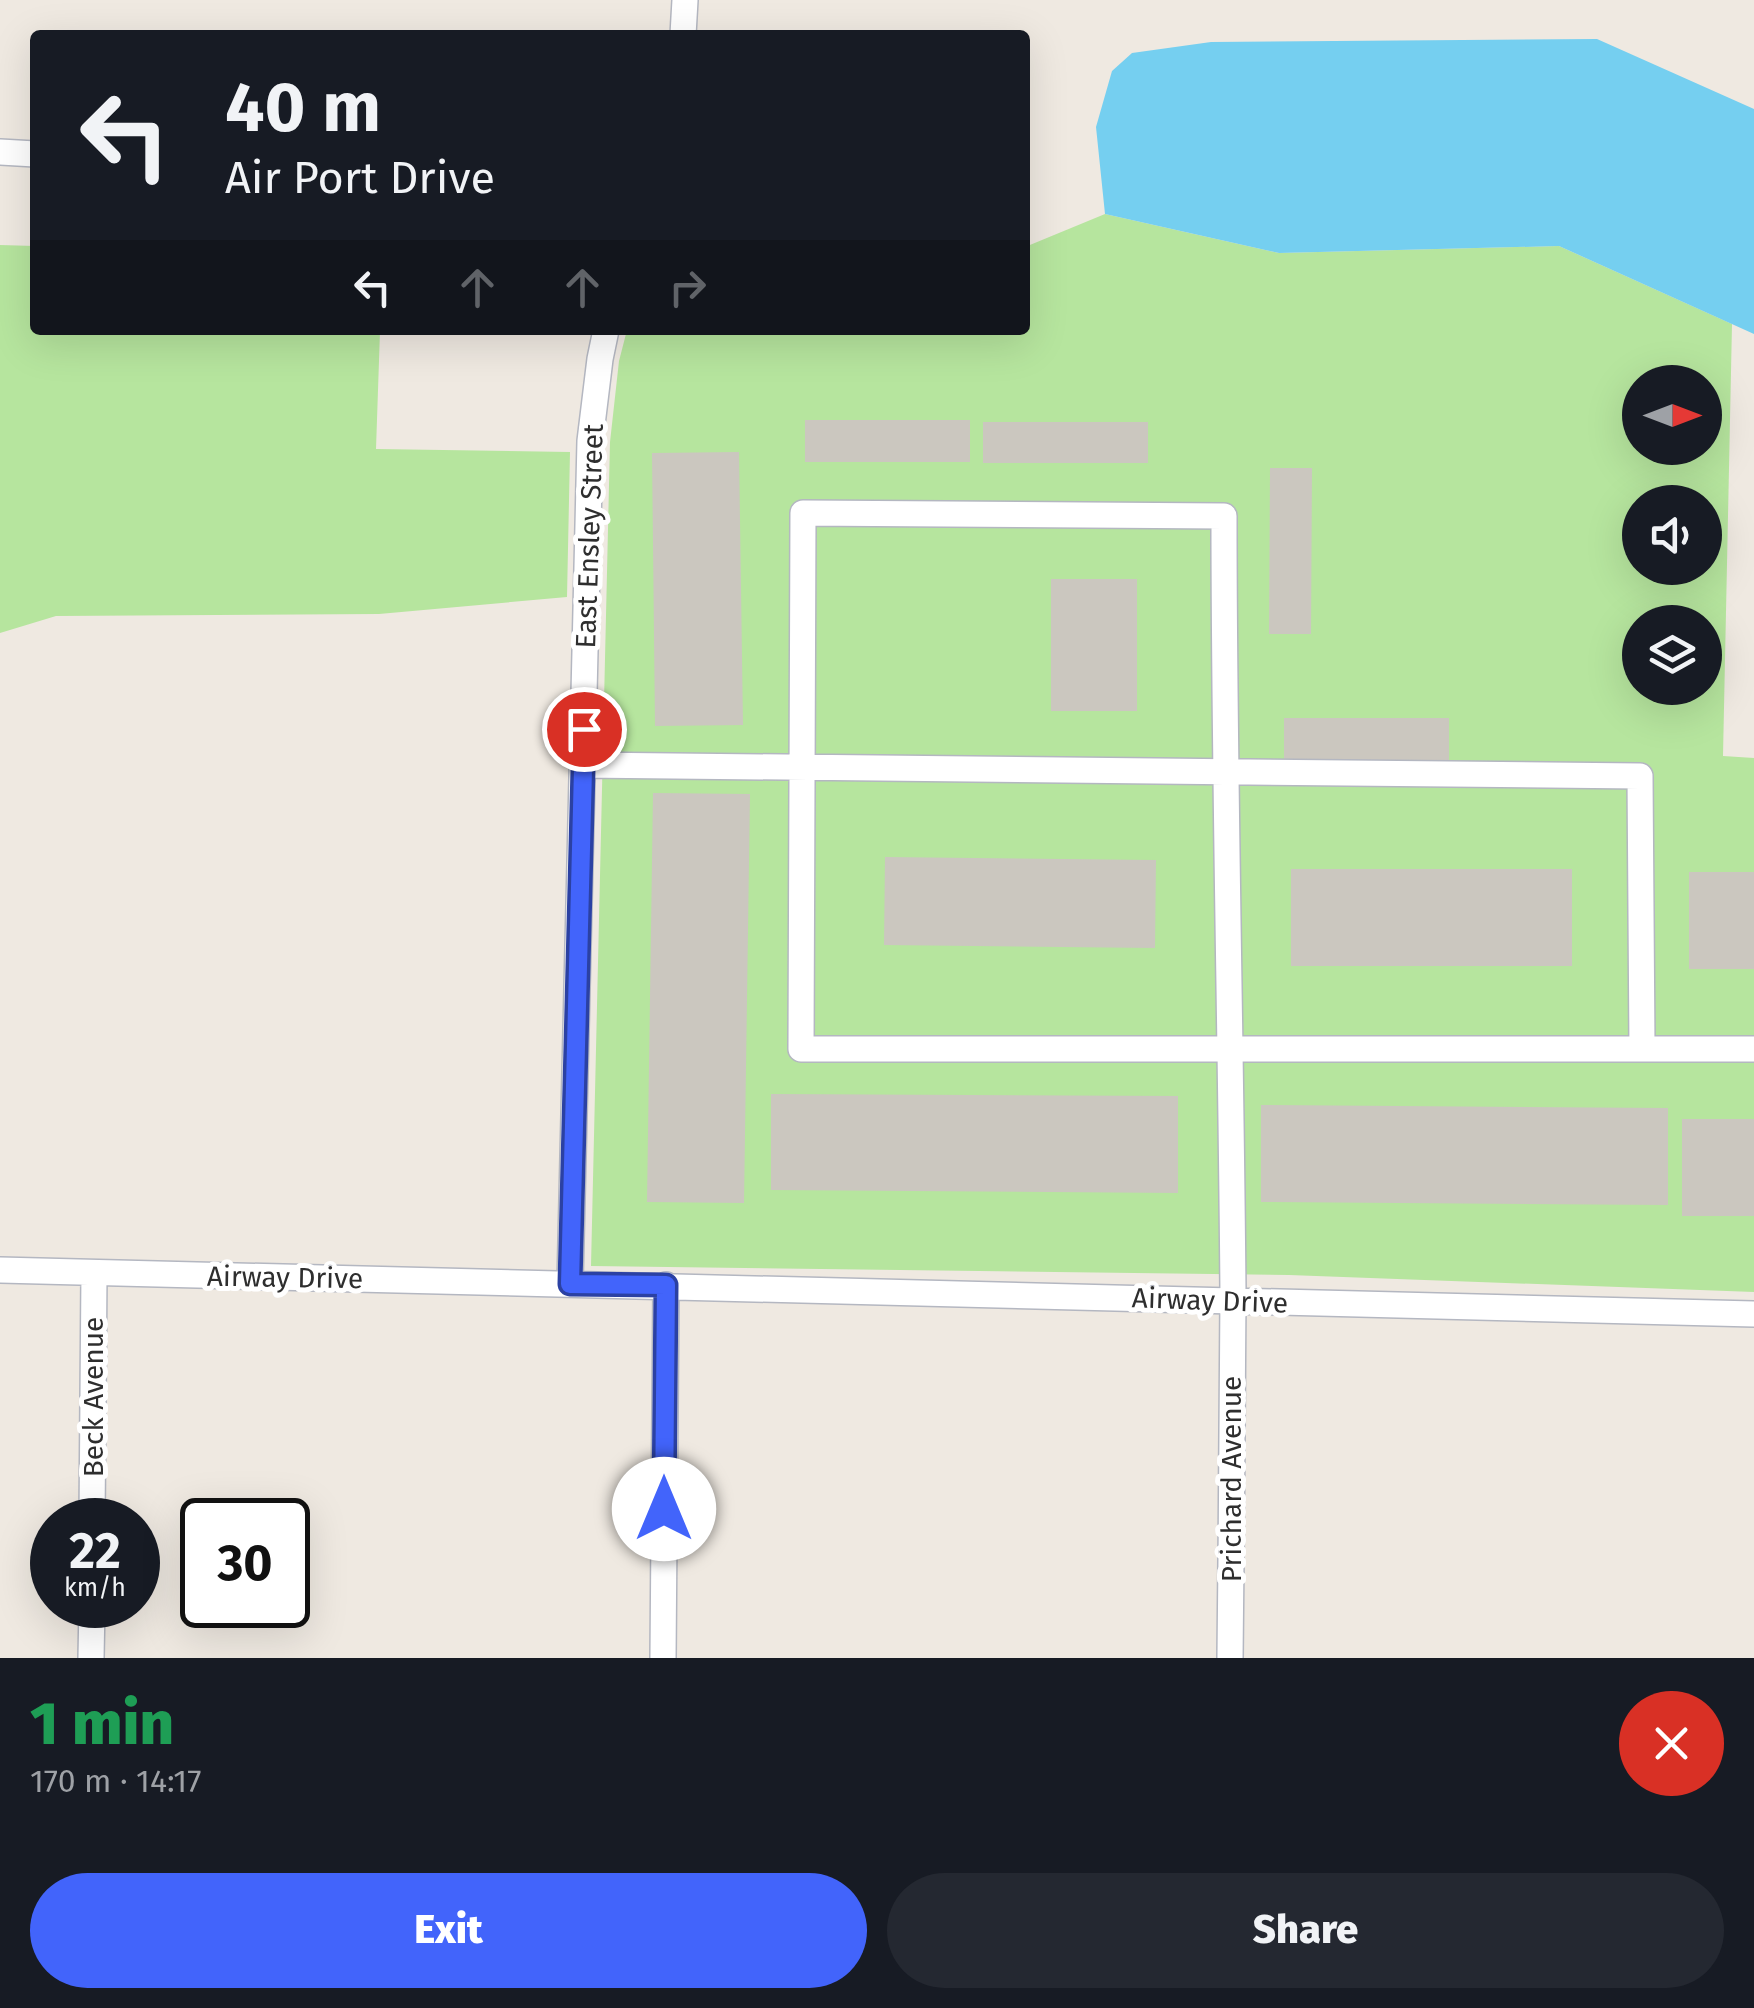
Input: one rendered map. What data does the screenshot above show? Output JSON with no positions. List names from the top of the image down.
{
  "streets": {
    "street": [
      "East Ensley Street",
      "Airway Drive",
      "Beck Avenue",
      "Prichard Avenue"
    ]
  },
  "crossings": [
    ["East Ensley Street", "Airway Drive"],
    ["Airway Drive", "Beck Avenue"],
    ["Airway Drive", "Prichard Avenue"]
  ],
  "north": "right",
  "page": {
    "turn": ["40 m", "Air Port Drive"],
    "speed": "22 km/h",
    "limit": "30",
    "heading": ["1 min", "170 m · 14:17"],
    "buttons": ["Exit", "Share"]
  }
}
